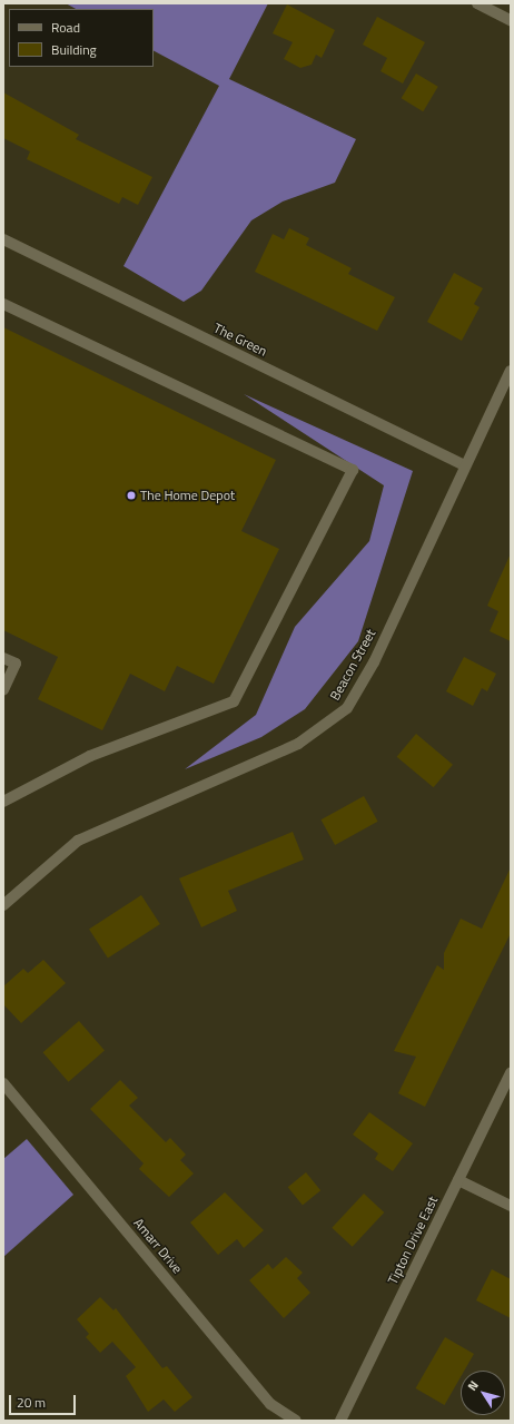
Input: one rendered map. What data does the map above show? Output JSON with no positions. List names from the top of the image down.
{
  "streets": {
    "street": [
      "The Green",
      "Beacon Street",
      "Tipton Drive East",
      "Amarr Drive"
    ]
  },
  "crossings": [
    ["The Green", "Beacon Street"]
  ],
  "places": ["The Home Depot"],
  "legend": ["Road", "Building"],
  "scale_bar": "20 m",
  "north": "top left"
}
